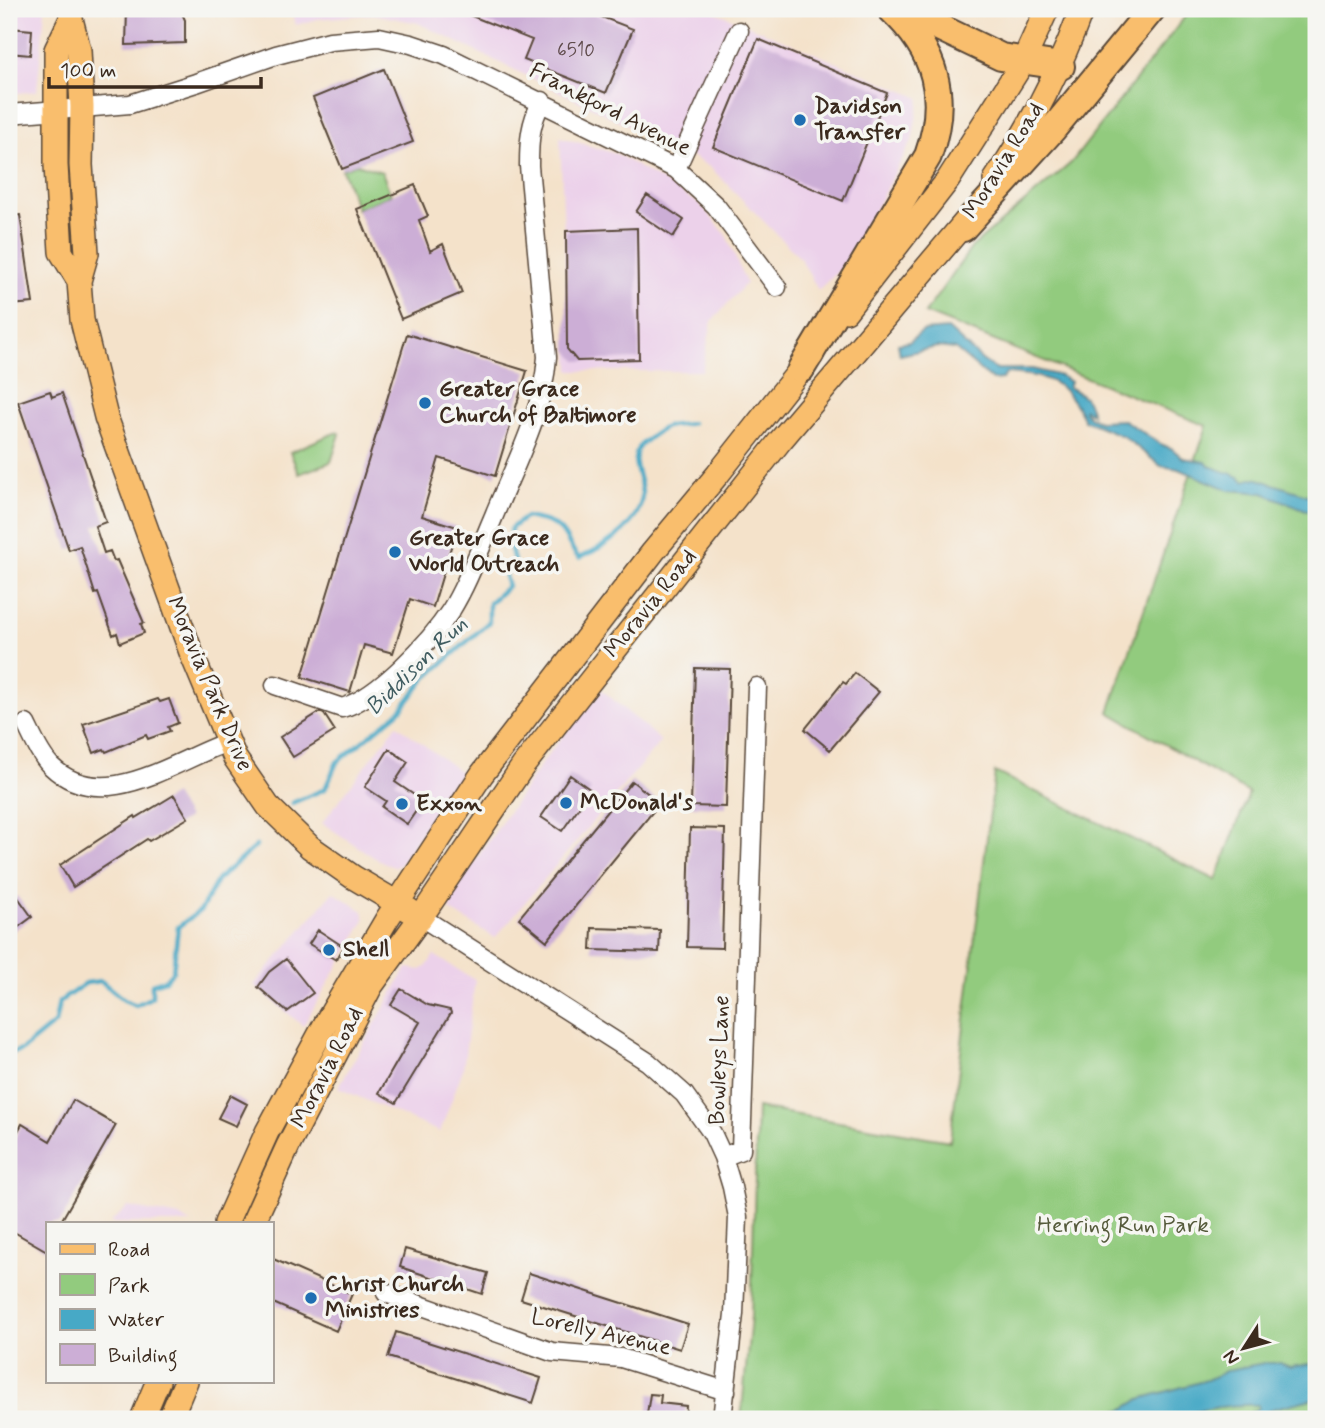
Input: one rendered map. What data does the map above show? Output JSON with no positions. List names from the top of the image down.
{
  "streets": {
    "main road": ["Moravia Road", "Moravia Park Drive"],
    "street": ["Frankford Avenue", "Bowleys Lane", "Lorelly Avenue"]
  },
  "crossings": [
    ["Frankford Avenue", "Moravia Park Drive"],
    ["Moravia Road", "Moravia Park Drive"],
    ["Moravia Park Drive", "Bowleys Lane"],
    ["Bowleys Lane", "Lorelly Avenue"]
  ],
  "water": ["Biddison Run"],
  "parks": ["Herring Run Park"],
  "places": [
    "Davidson Transfer",
    "Greater Grace Church of Baltimore",
    "Greater Grace World Outreach",
    "McDonald's",
    "Exxon",
    "Shell",
    "Christ Church Ministries"
  ],
  "house_numbers": ["6510"],
  "legend": [
    "Road",
    "Park",
    "Water",
    "Building"
  ],
  "scale_bar": "100 m",
  "north": "bottom left"
}
